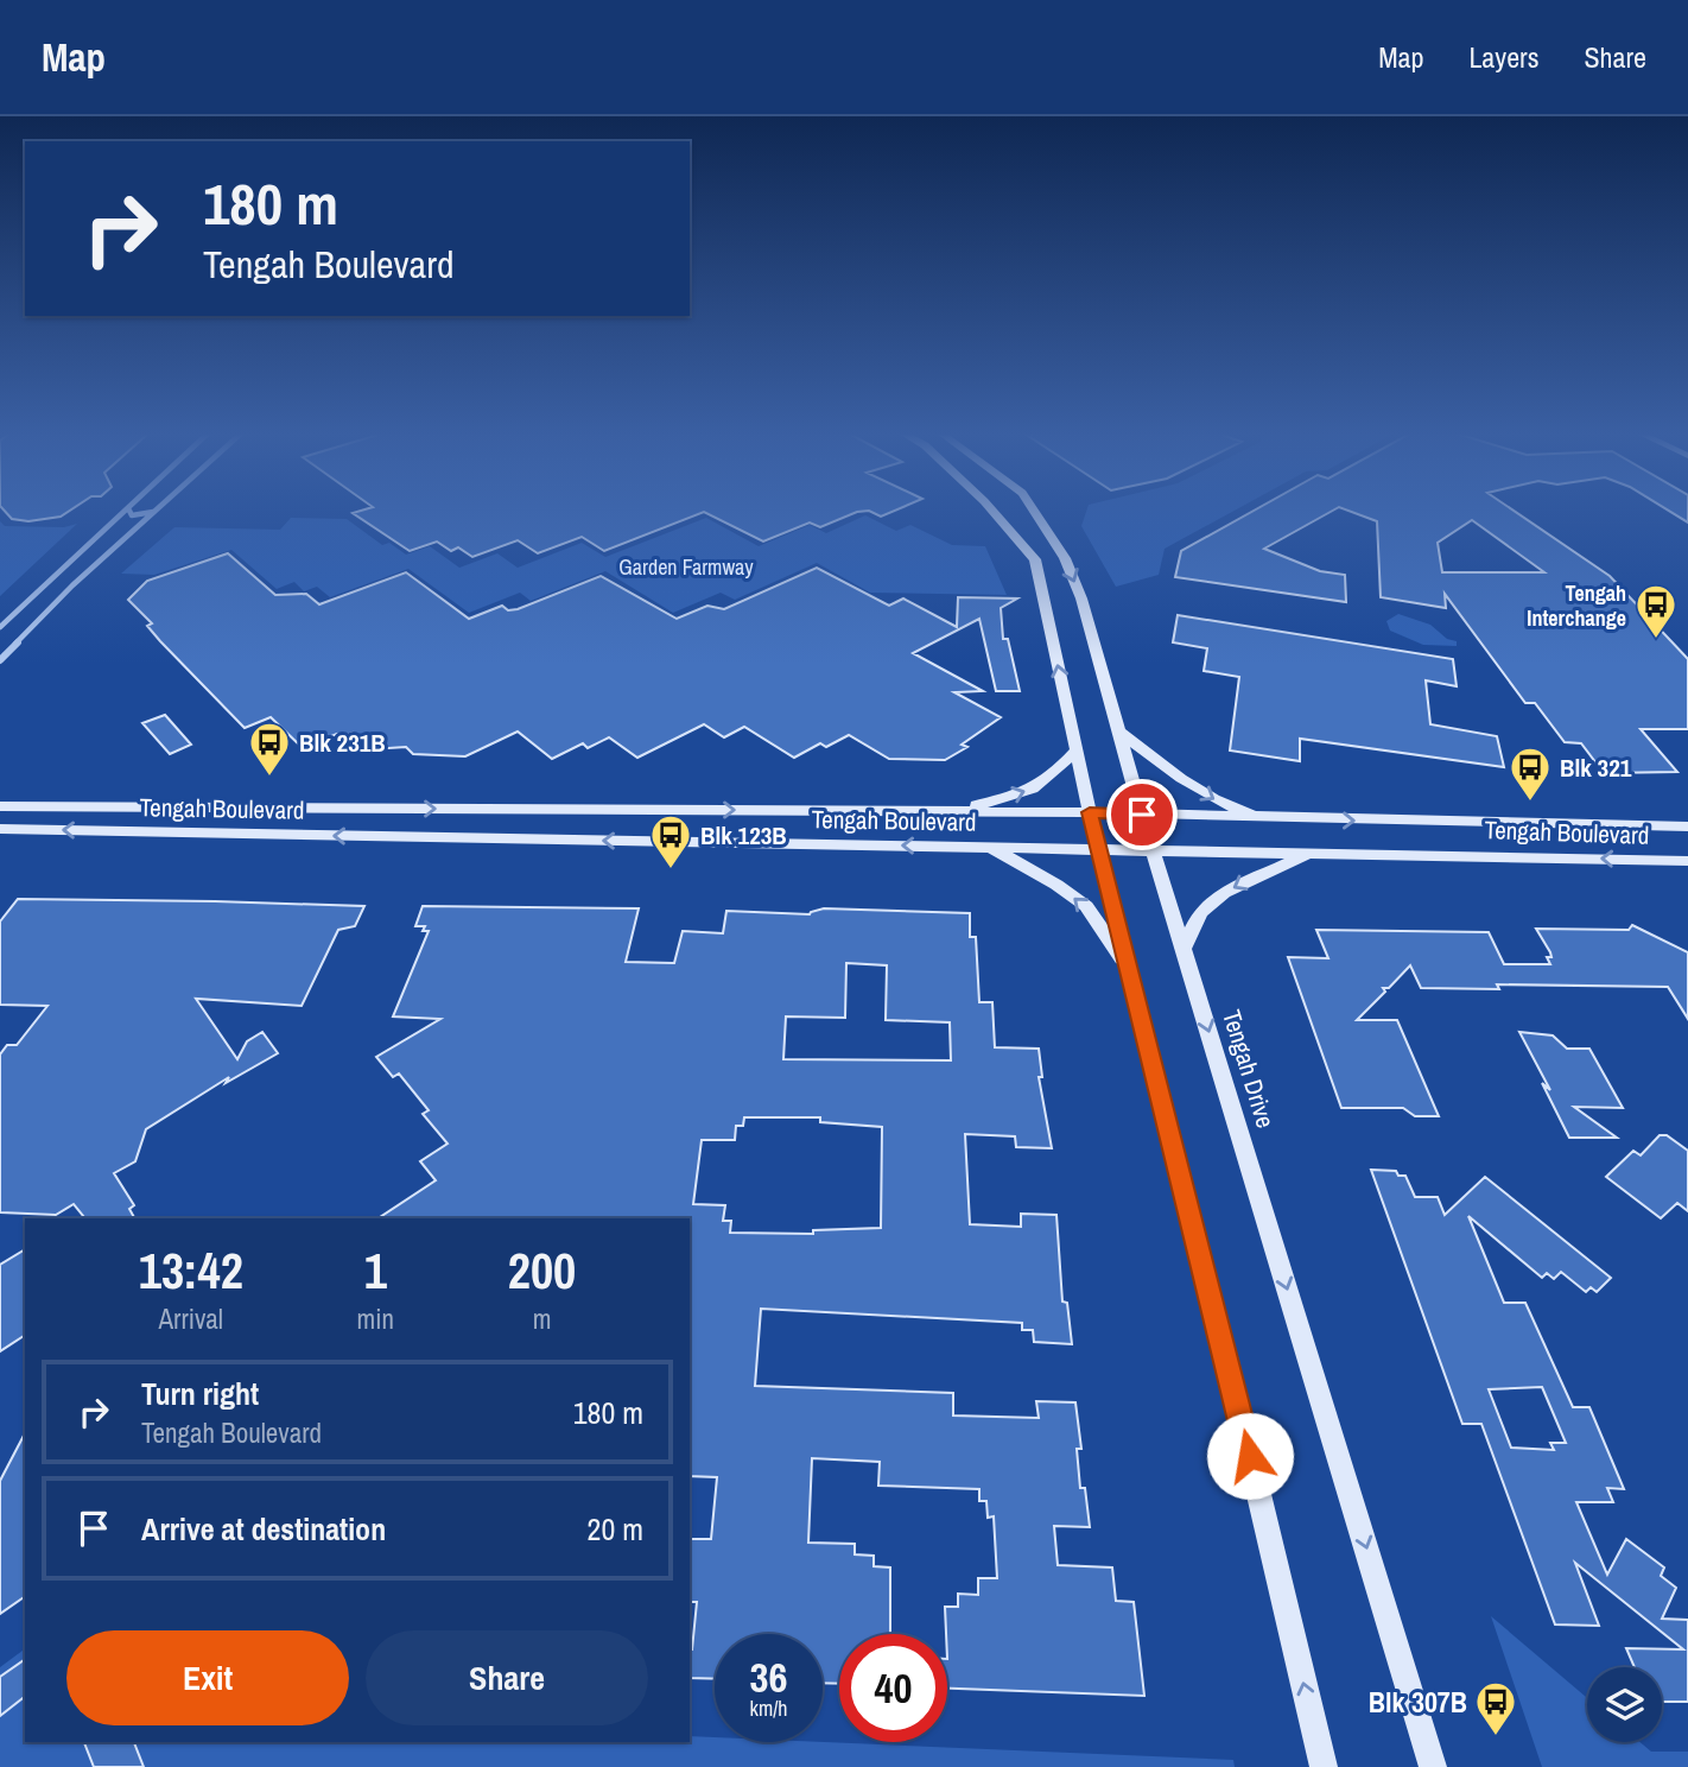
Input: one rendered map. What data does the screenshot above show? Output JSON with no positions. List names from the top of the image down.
{
  "streets": {
    "main road": ["Tengah Boulevard", "Tengah Drive"]
  },
  "crossings": [
    ["Tengah Boulevard", "Tengah Drive"]
  ],
  "parks": ["Garden Farmway"],
  "places": {
    "bus stop": [
      "Tengah Interchange",
      "Blk 231B",
      "Blk 321",
      "Blk 123B",
      "Blk 307B"
    ]
  },
  "page": {
    "header": "Map",
    "nav": ["Map", "Layers", "Share"],
    "turn": ["180 m", "Tengah Boulevard"],
    "eta": [
      "13:42",
      "Arrival",
      "1",
      "min",
      "200",
      "m"
    ],
    "list": [
      {
        "name": "Turn right",
        "note": "Tengah Boulevard",
        "value": "180 m"
      },
      {
        "name": "Arrive at destination",
        "value": "20 m"
      }
    ],
    "buttons": ["Exit", "Share"],
    "speed": "36 km/h",
    "limit": "40"
  }
}
